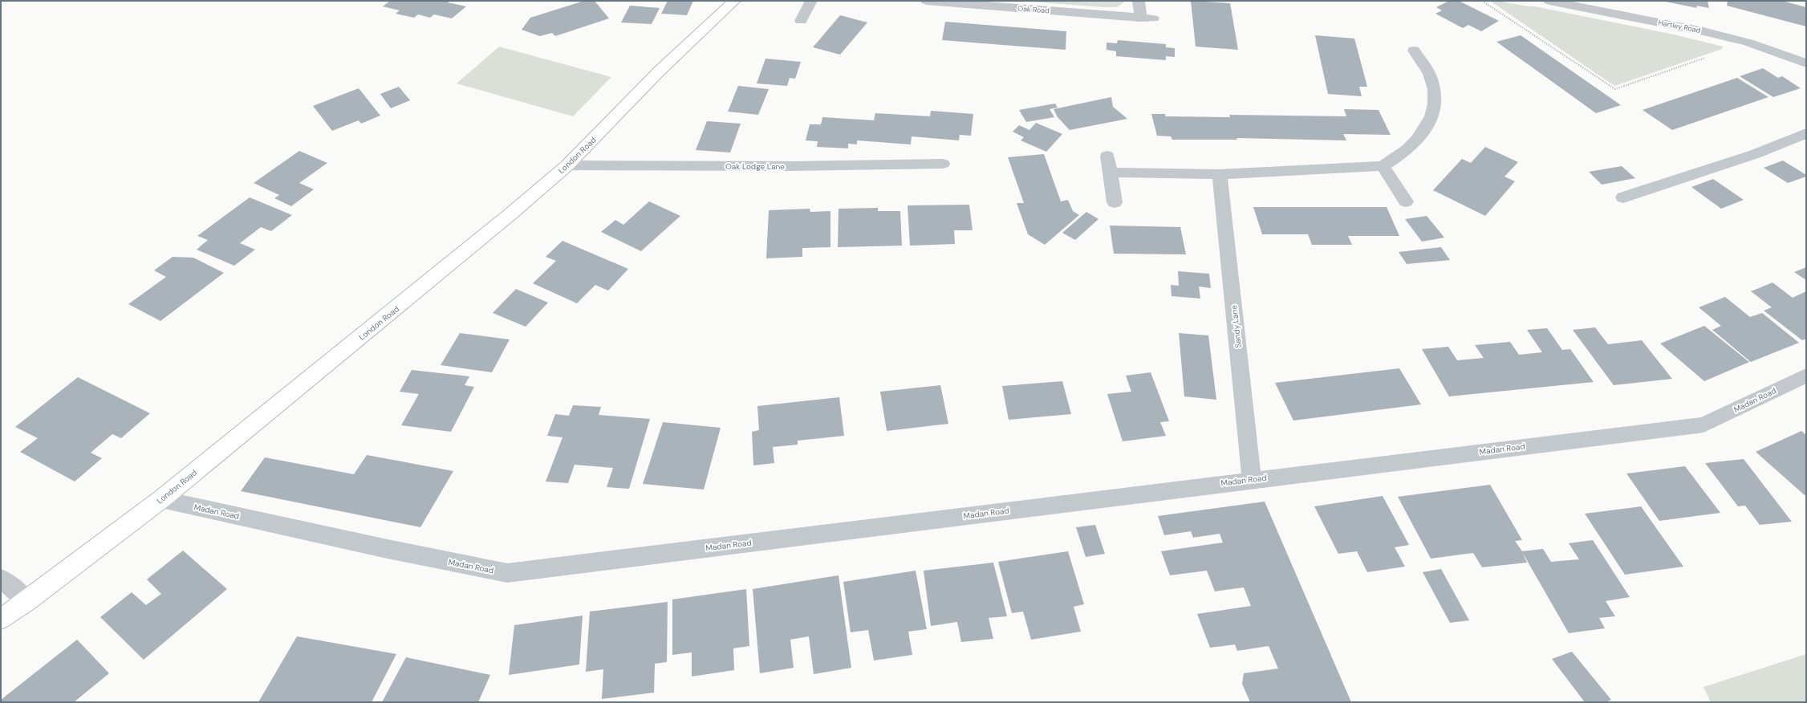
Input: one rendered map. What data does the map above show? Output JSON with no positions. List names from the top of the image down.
{
  "streets": {
    "street": [
      "Oak Road",
      "Hartley Road",
      "London Road",
      "Oak Lodge Lane",
      "Sandy Lane",
      "Madan Road"
    ]
  },
  "crossings": [
    ["London Road", "Oak Lodge Lane"],
    ["London Road", "Madan Road"],
    ["Sandy Lane", "Madan Road"]
  ]
}
